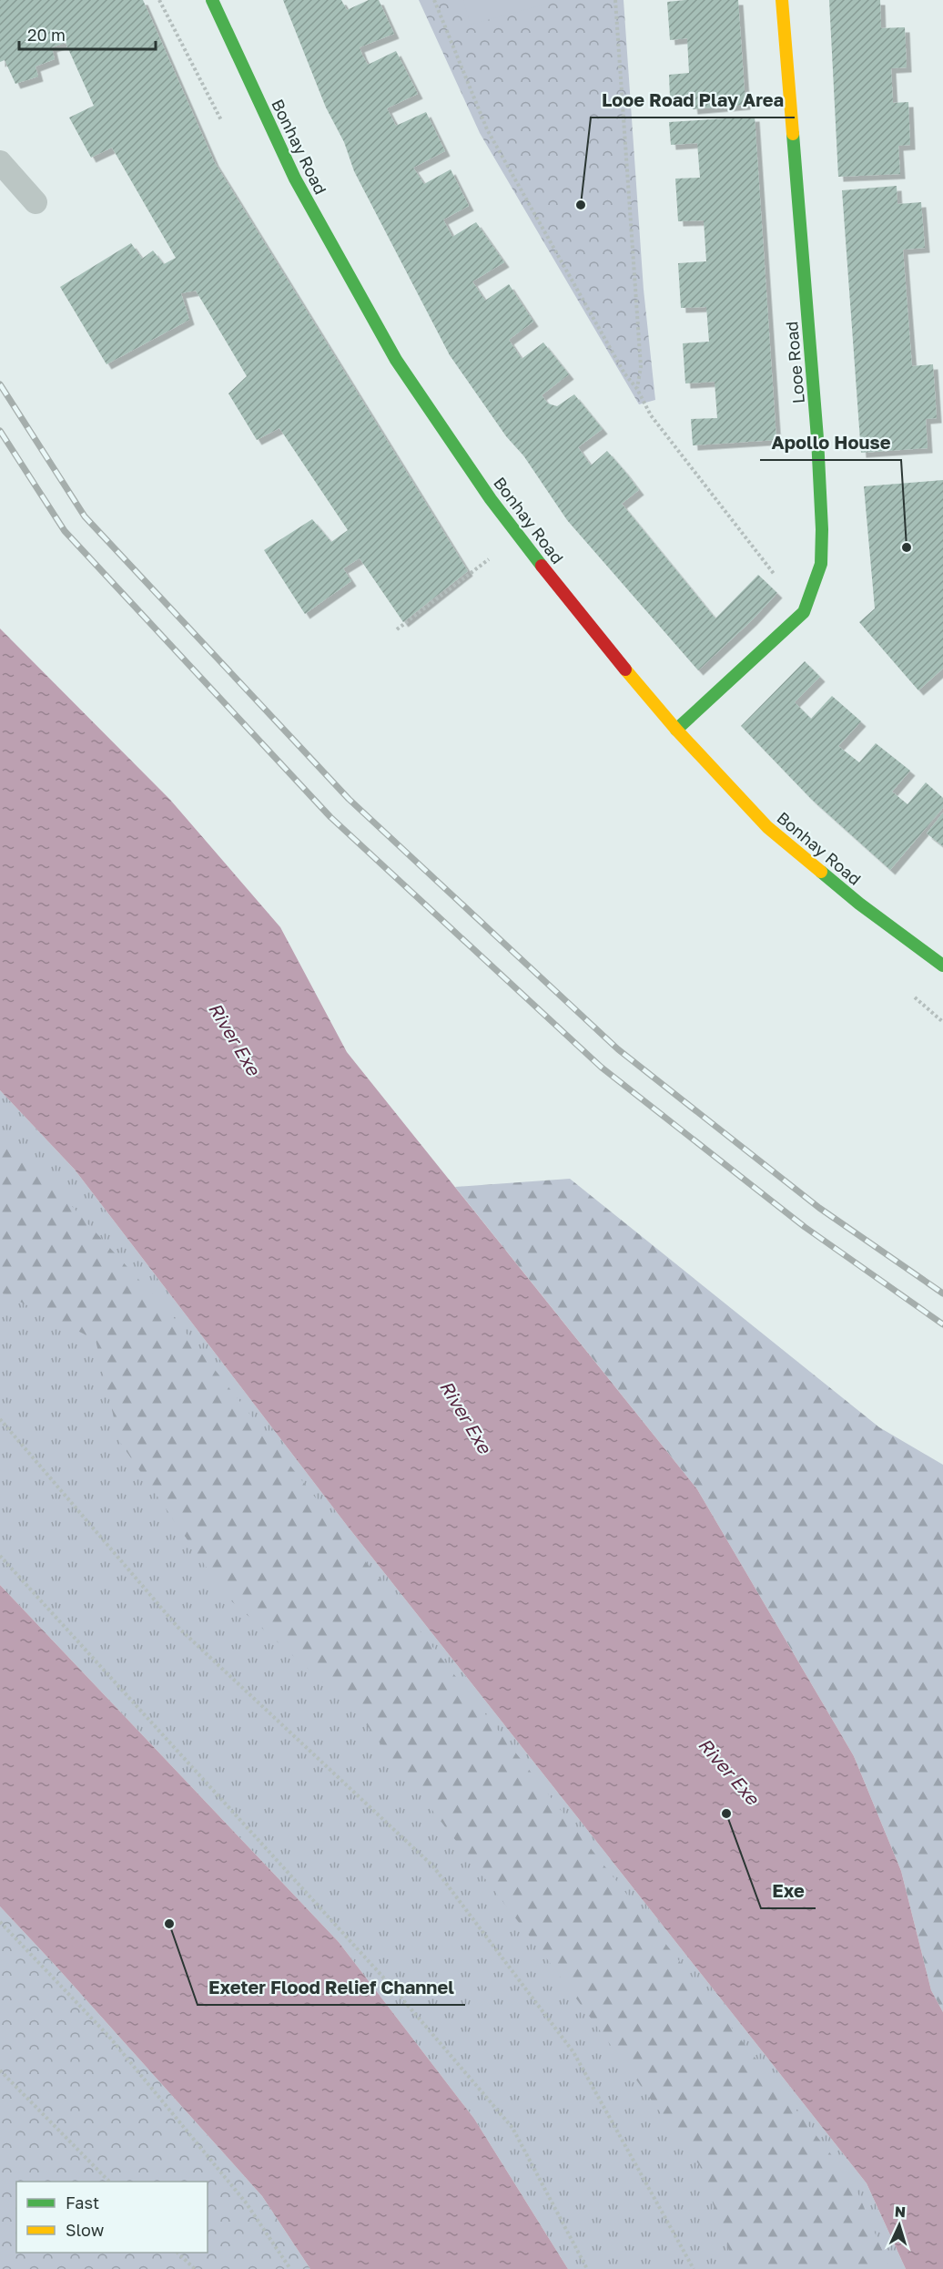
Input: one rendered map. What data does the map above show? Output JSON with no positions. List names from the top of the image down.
{
  "streets": {
    "main road": ["Bonhay Road", "Looe Road"]
  },
  "crossings": [
    ["Bonhay Road", "Looe Road"]
  ],
  "water": ["River Exe"],
  "places": [
    "Looe Road Play Area",
    "Apollo House",
    "Exe",
    "Exeter Flood Relief Channel"
  ],
  "legend": ["Fast", "Slow"],
  "scale_bar": "20 m",
  "north": "top"
}
